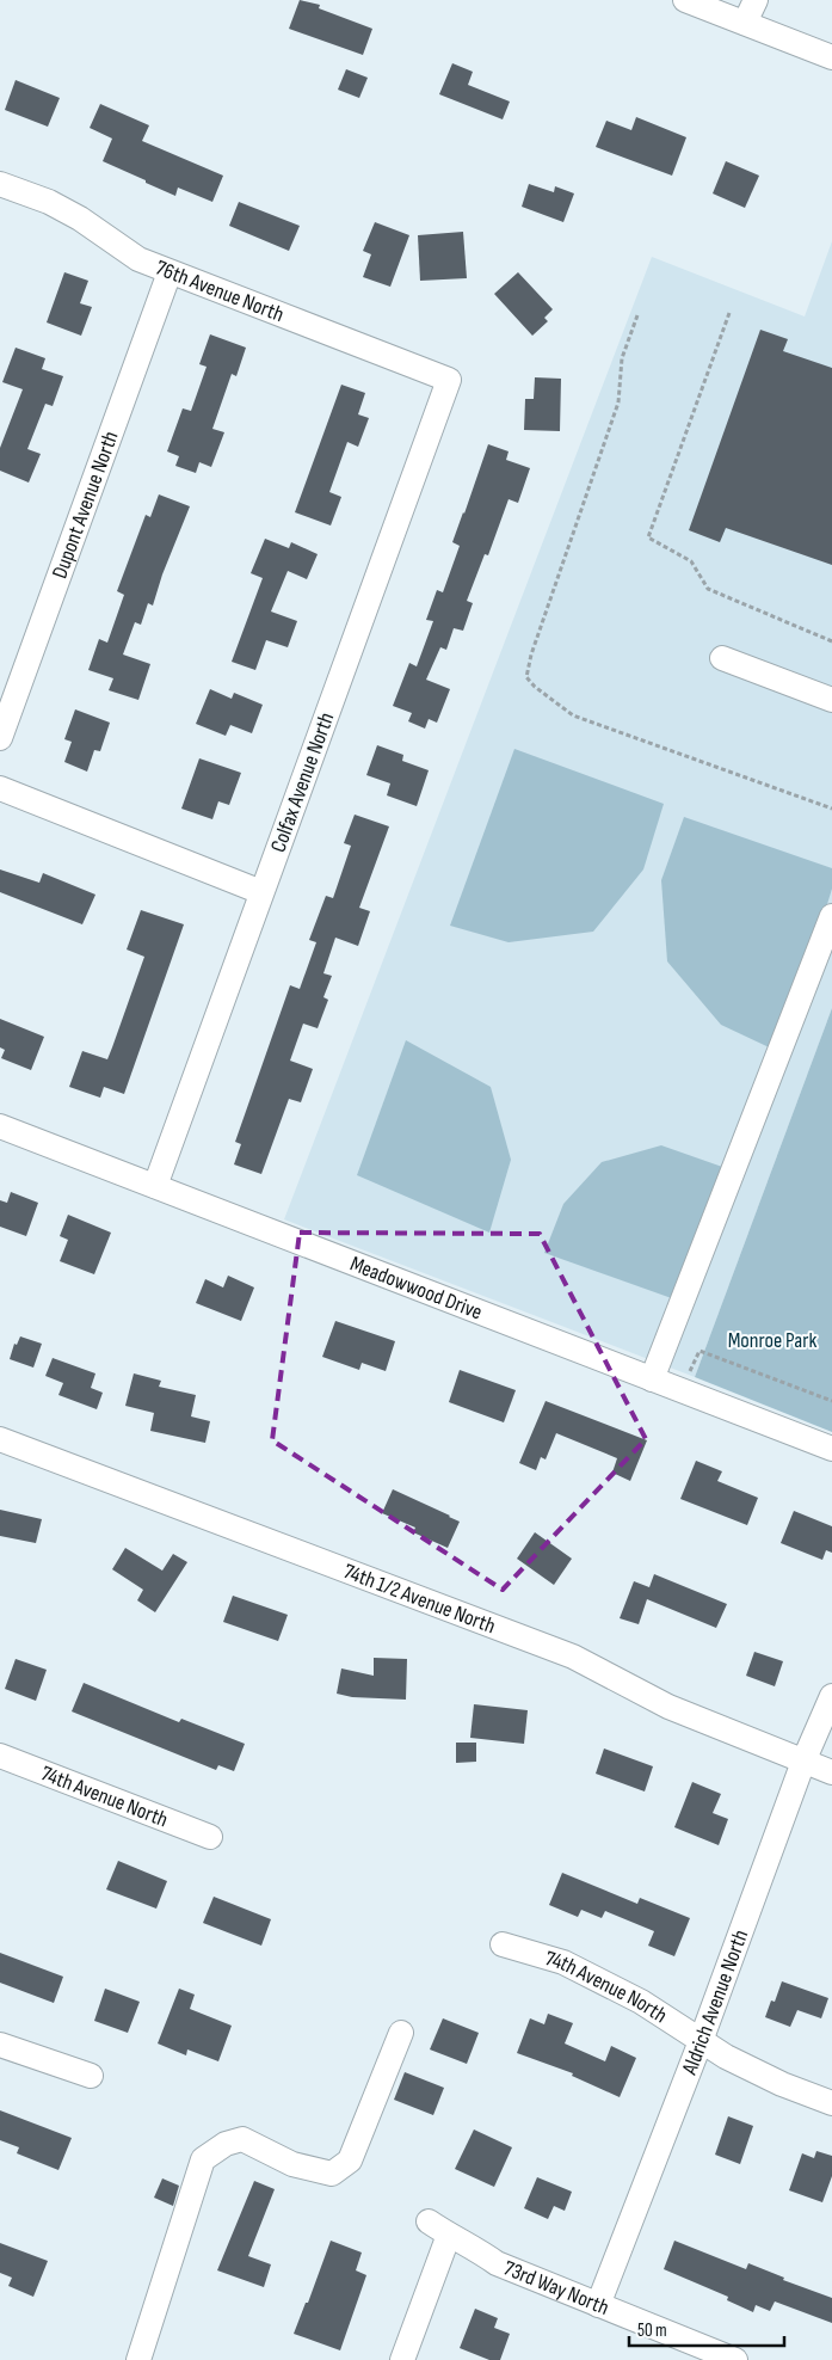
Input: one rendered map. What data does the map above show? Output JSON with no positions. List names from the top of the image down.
{
  "streets": {
    "street": [
      "76th Avenue North",
      "Dupont Avenue North",
      "Colfax Avenue North",
      "Meadowwood Drive",
      "74th 1/2 Avenue North",
      "74th Avenue North",
      "Aldrich Avenue North",
      "73rd Way North"
    ]
  },
  "crossings": [
    ["76th Avenue North", "Dupont Avenue North"],
    ["76th Avenue North", "Colfax Avenue North"],
    ["Colfax Avenue North", "Meadowwood Drive"],
    ["74th 1/2 Avenue North", "Aldrich Avenue North"],
    ["74th Avenue North", "Aldrich Avenue North"],
    ["Aldrich Avenue North", "73rd Way North"]
  ],
  "parks": ["Monroe Park"],
  "scale_bar": "50 m"
}
